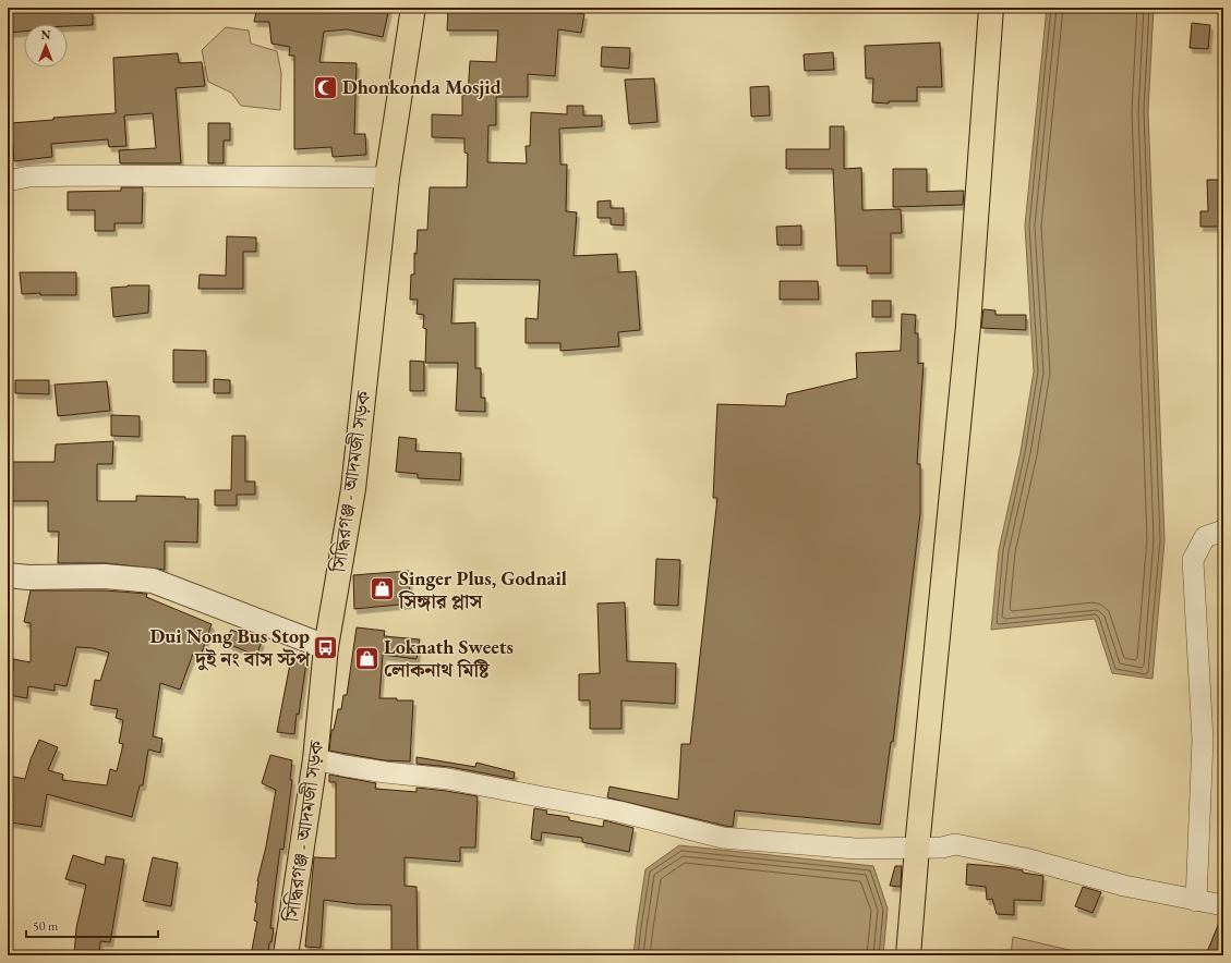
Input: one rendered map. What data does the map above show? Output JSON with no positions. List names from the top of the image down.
{
  "streets": {
    "main road": ["সিদ্ধিরগঞ্জ - আদমজী সড়ক"]
  },
  "places": {
    "mosque": ["Dhonkonda Mosjid"],
    "shop": ["Singer Plus, Godnail সিঙ্গার প্লাস", "Loknath Sweets লোকনাথ মিষ্টি"],
    "bus stop": ["Dui Nong Bus Stop দুই নং বাস স্টপ"]
  },
  "scale_bar": "50 m",
  "north": "top"
}
